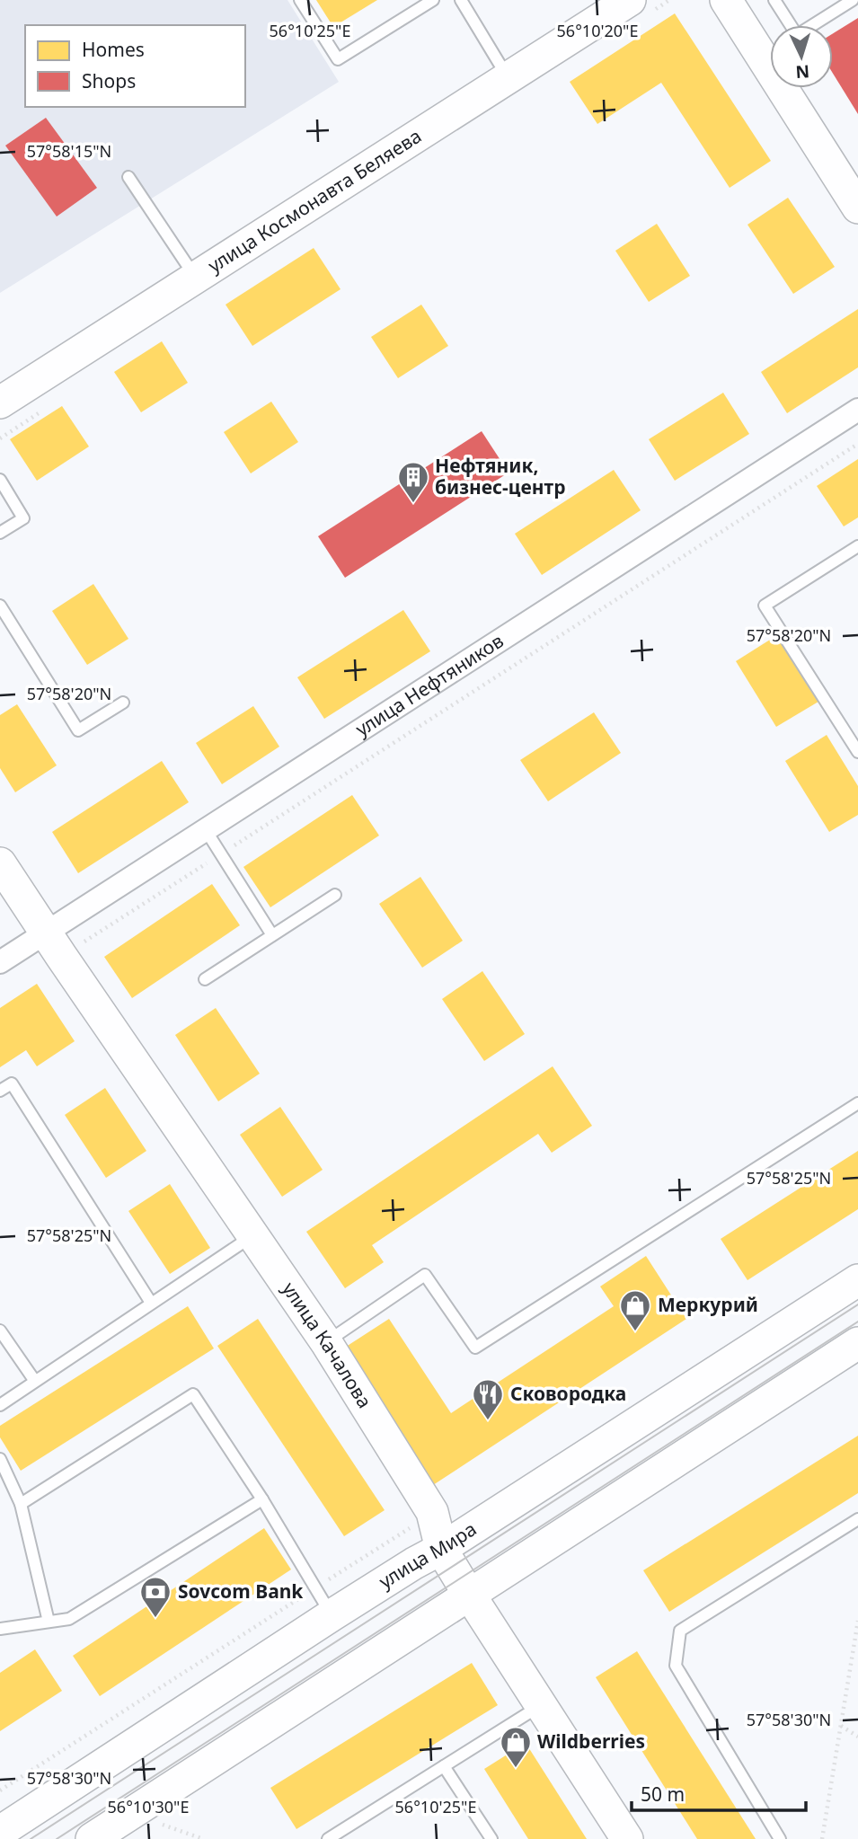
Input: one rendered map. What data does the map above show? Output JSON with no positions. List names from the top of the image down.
{
  "streets": {
    "main road": ["улица Космонавта Беляева", "улица Качалова", "улица Мира"],
    "street": ["улица Нефтяников"]
  },
  "crossings": [
    ["улица Нефтяников", "улица Качалова"],
    ["улица Качалова", "улица Мира"]
  ],
  "places": {
    "building": ["Нефтяник, бизнес-центр"],
    "shop": ["Меркурий", "Wildberries"],
    "restaurant": ["Сковородка"],
    "bank": ["Sovcom Bank"]
  },
  "legend": ["Homes", "Shops"],
  "scale_bar": "50 m",
  "north": "bottom",
  "coordinates": [
    "56°10'25\"E",
    "56°10'20\"E",
    "57°58'15\"N",
    "57°58'20\"N",
    "57°58'25\"N",
    "57°58'30\"N",
    "56°10'30\"E"
  ]
}
